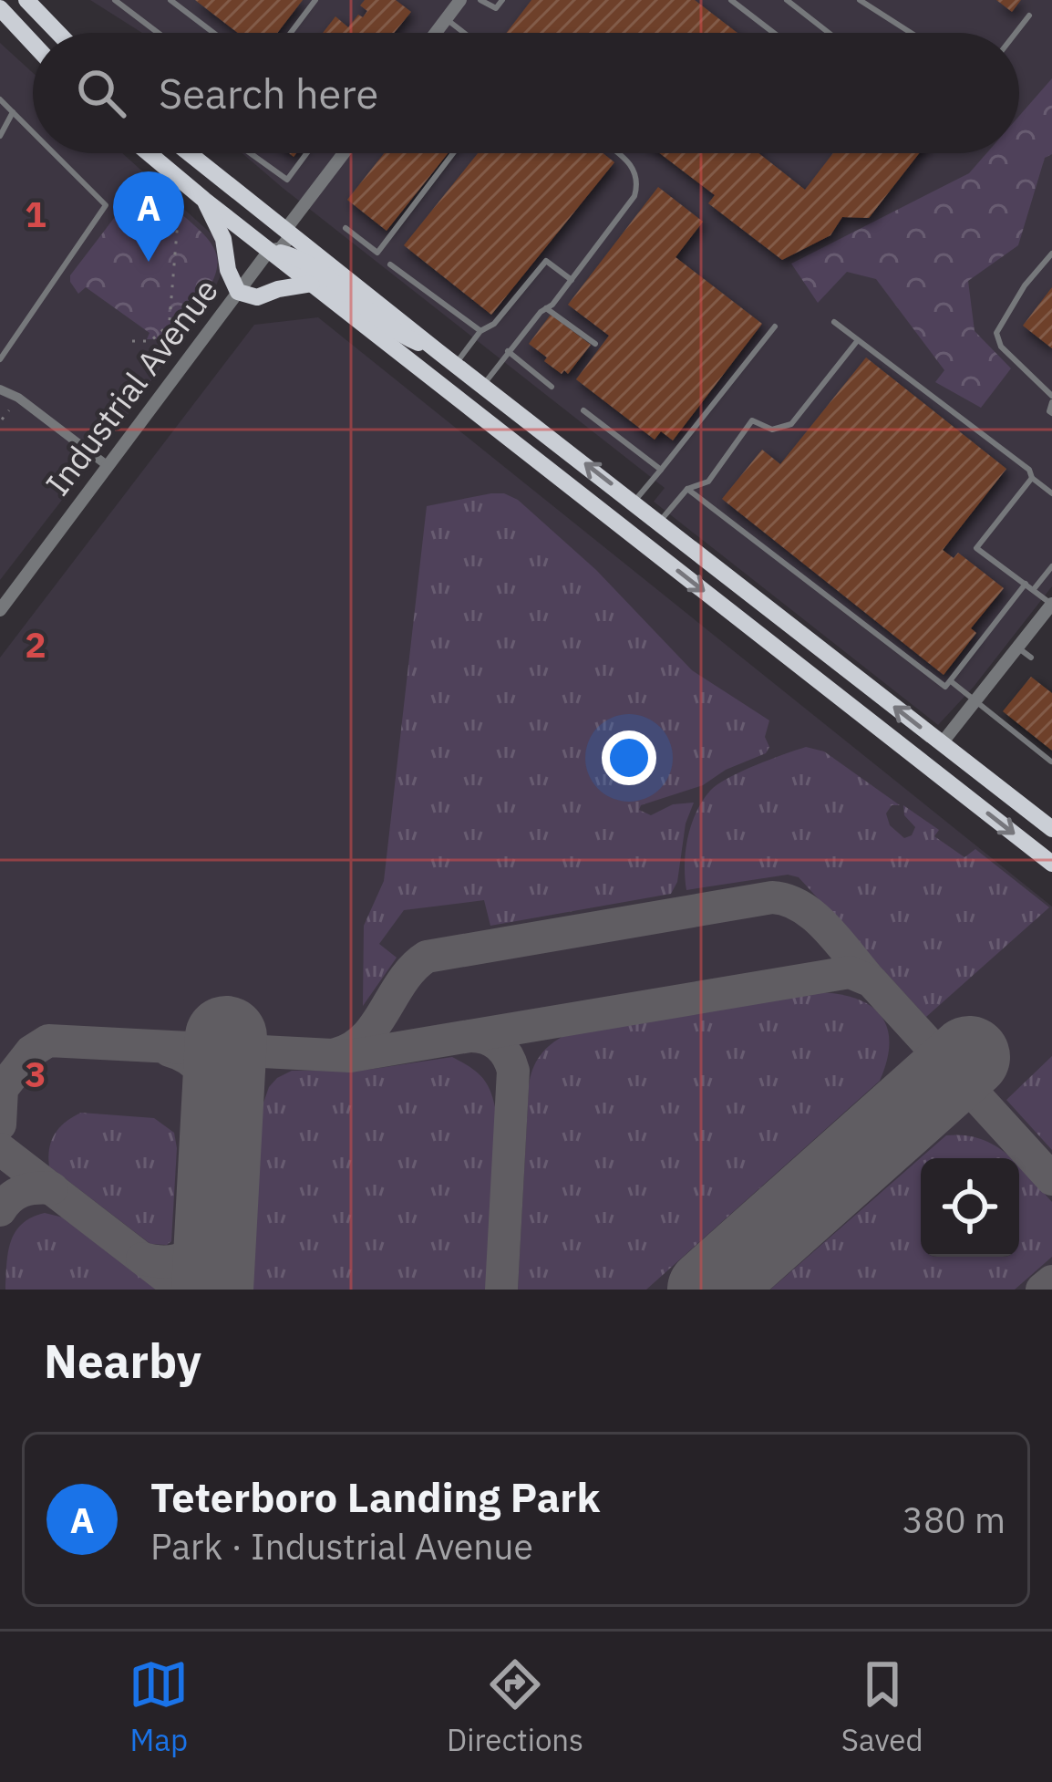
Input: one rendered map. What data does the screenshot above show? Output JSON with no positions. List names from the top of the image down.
{
  "streets": {
    "street": ["Industrial Avenue"]
  },
  "page": {
    "search": "Search here",
    "pins": "A",
    "heading": "Nearby",
    "list": [
      {
        "mark": "A",
        "name": "Teterboro Landing Park",
        "note": "Park · Industrial Avenue",
        "value": "380 m"
      }
    ],
    "nav": ["Map", "Directions", "Saved"]
  },
  "grid": {
    "rows": ["1", "2", "3"]
  }
}
